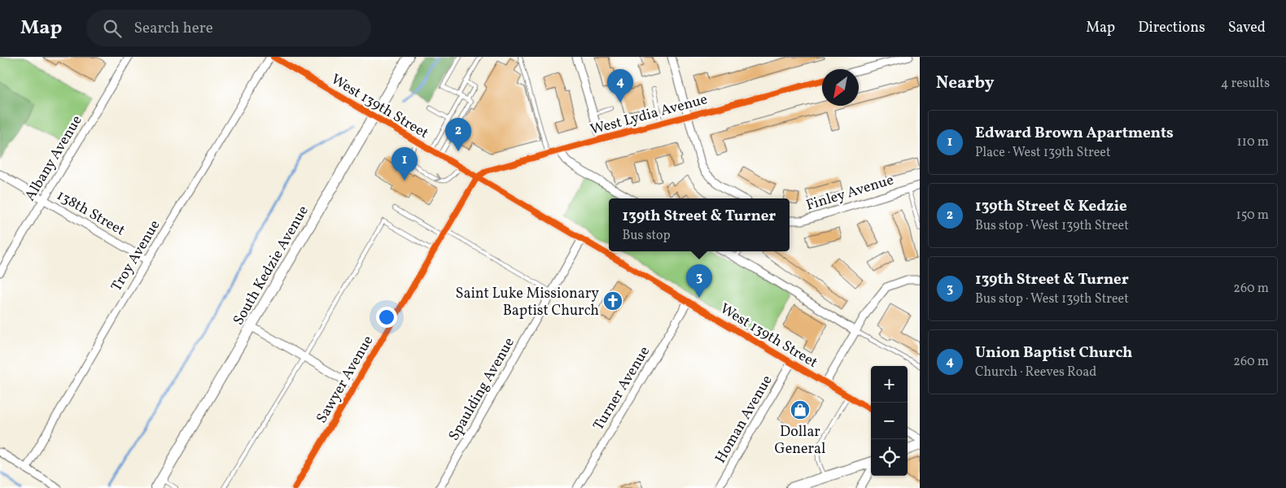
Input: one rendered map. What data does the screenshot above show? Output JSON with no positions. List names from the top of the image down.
{
  "streets": {
    "main road": ["South Kedzie Avenue"],
    "street": [
      "West 139th Street",
      "West Lydia Avenue",
      "Albany Avenue",
      "Finley Avenue",
      "138th Street",
      "Troy Avenue",
      "Sawyer Avenue",
      "Turner Avenue",
      "Spaulding Avenue",
      "Homan Avenue"
    ]
  },
  "crossings": [
    ["West 139th Street", "West Lydia Avenue"],
    ["West 139th Street", "Troy Avenue"],
    ["West 139th Street", "South Kedzie Avenue"],
    ["West 139th Street", "Sawyer Avenue"],
    ["West 139th Street", "Turner Avenue"],
    ["West 139th Street", "Spaulding Avenue"],
    ["West 139th Street", "Homan Avenue"],
    ["West Lydia Avenue", "Sawyer Avenue"],
    ["Albany Avenue", "138th Street"],
    ["138th Street", "Troy Avenue"]
  ],
  "places": {
    "church": ["Saint Luke Missionary Baptist Church"],
    "shop": ["Dollar General"]
  },
  "north": "bottom left",
  "page": {
    "header": "Map",
    "search": "Search here",
    "nav": ["Map", "Directions", "Saved"],
    "heading": ["Nearby", "4 results"],
    "pins": [
      "4",
      "2",
      "1",
      "3"
    ],
    "list": [
      {
        "mark": "1",
        "name": "Edward Brown Apartments",
        "note": "Place · West 139th Street",
        "value": "110 m"
      },
      {
        "mark": "2",
        "name": "139th Street & Kedzie",
        "note": "Bus stop · West 139th Street",
        "value": "150 m"
      },
      {
        "mark": "3",
        "name": "139th Street & Turner",
        "note": "Bus stop · West 139th Street",
        "value": "260 m"
      },
      {
        "mark": "4",
        "name": "Union Baptist Church",
        "note": "Church · Reeves Road",
        "value": "260 m"
      }
    ],
    "popup": ["139th Street & Turner", "Bus stop"],
    "map_buttons": ["+", "−"]
  }
}
